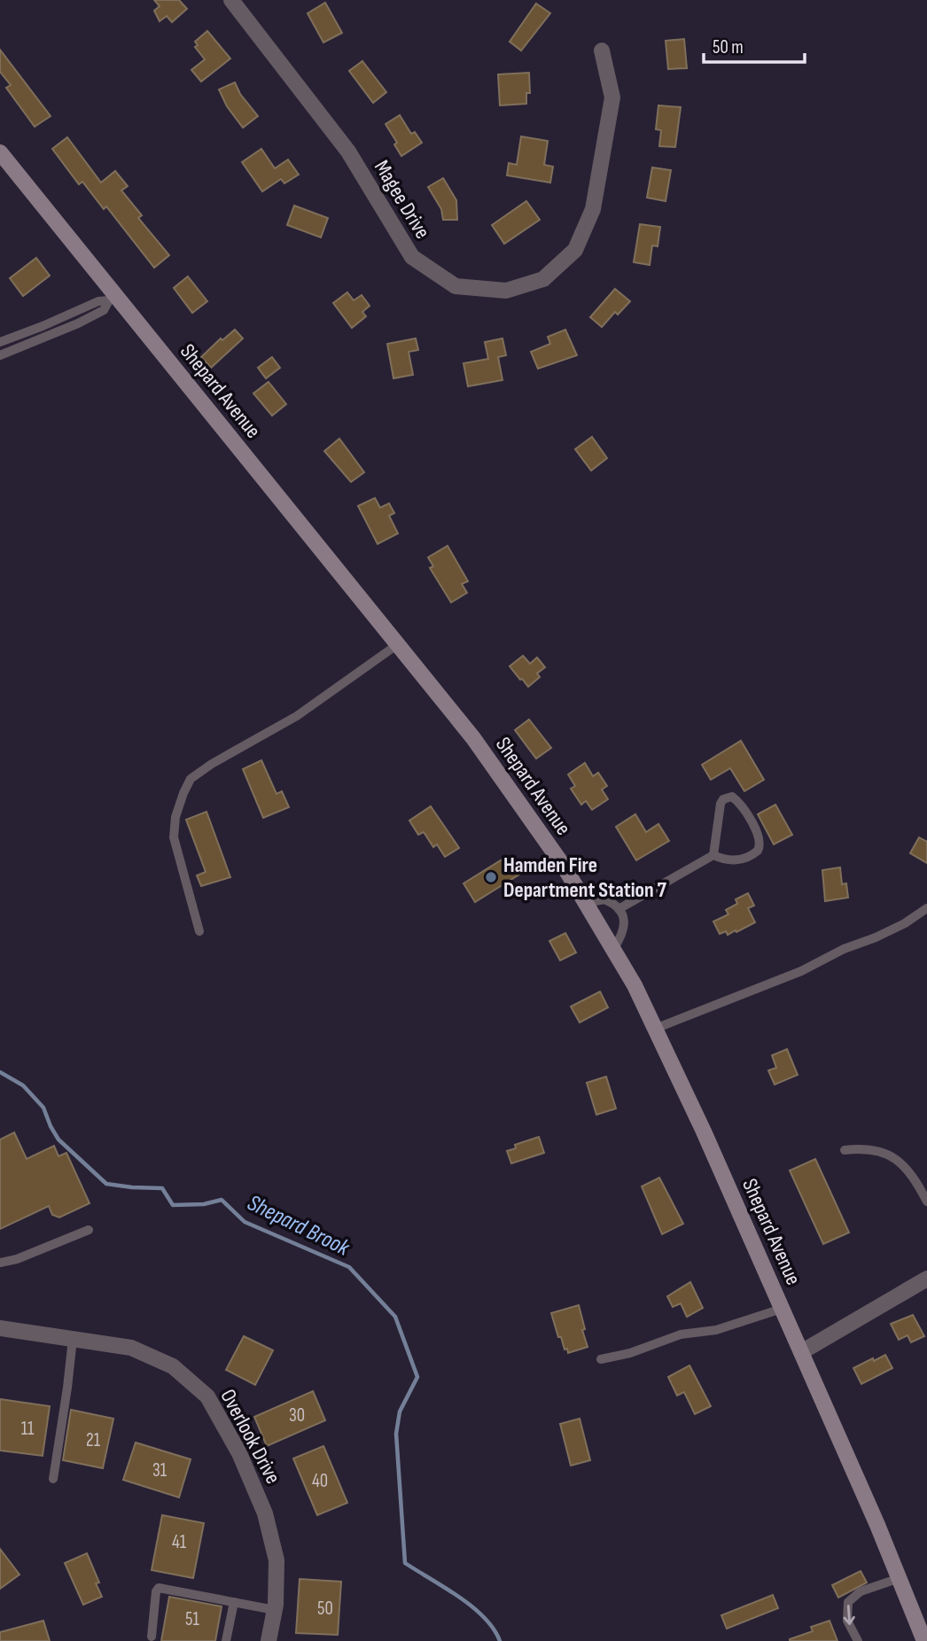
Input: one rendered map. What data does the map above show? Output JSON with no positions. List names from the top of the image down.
{
  "streets": {
    "main road": ["Shepard Avenue"],
    "street": ["Magee Drive", "Overlook Drive"]
  },
  "water": ["Shepard Brook"],
  "places": ["Hamden Fire Department Station 7"],
  "house_numbers": [
    "30",
    "11",
    "21",
    "31",
    "40",
    "41",
    "50",
    "51"
  ],
  "scale_bar": "50 m"
}
